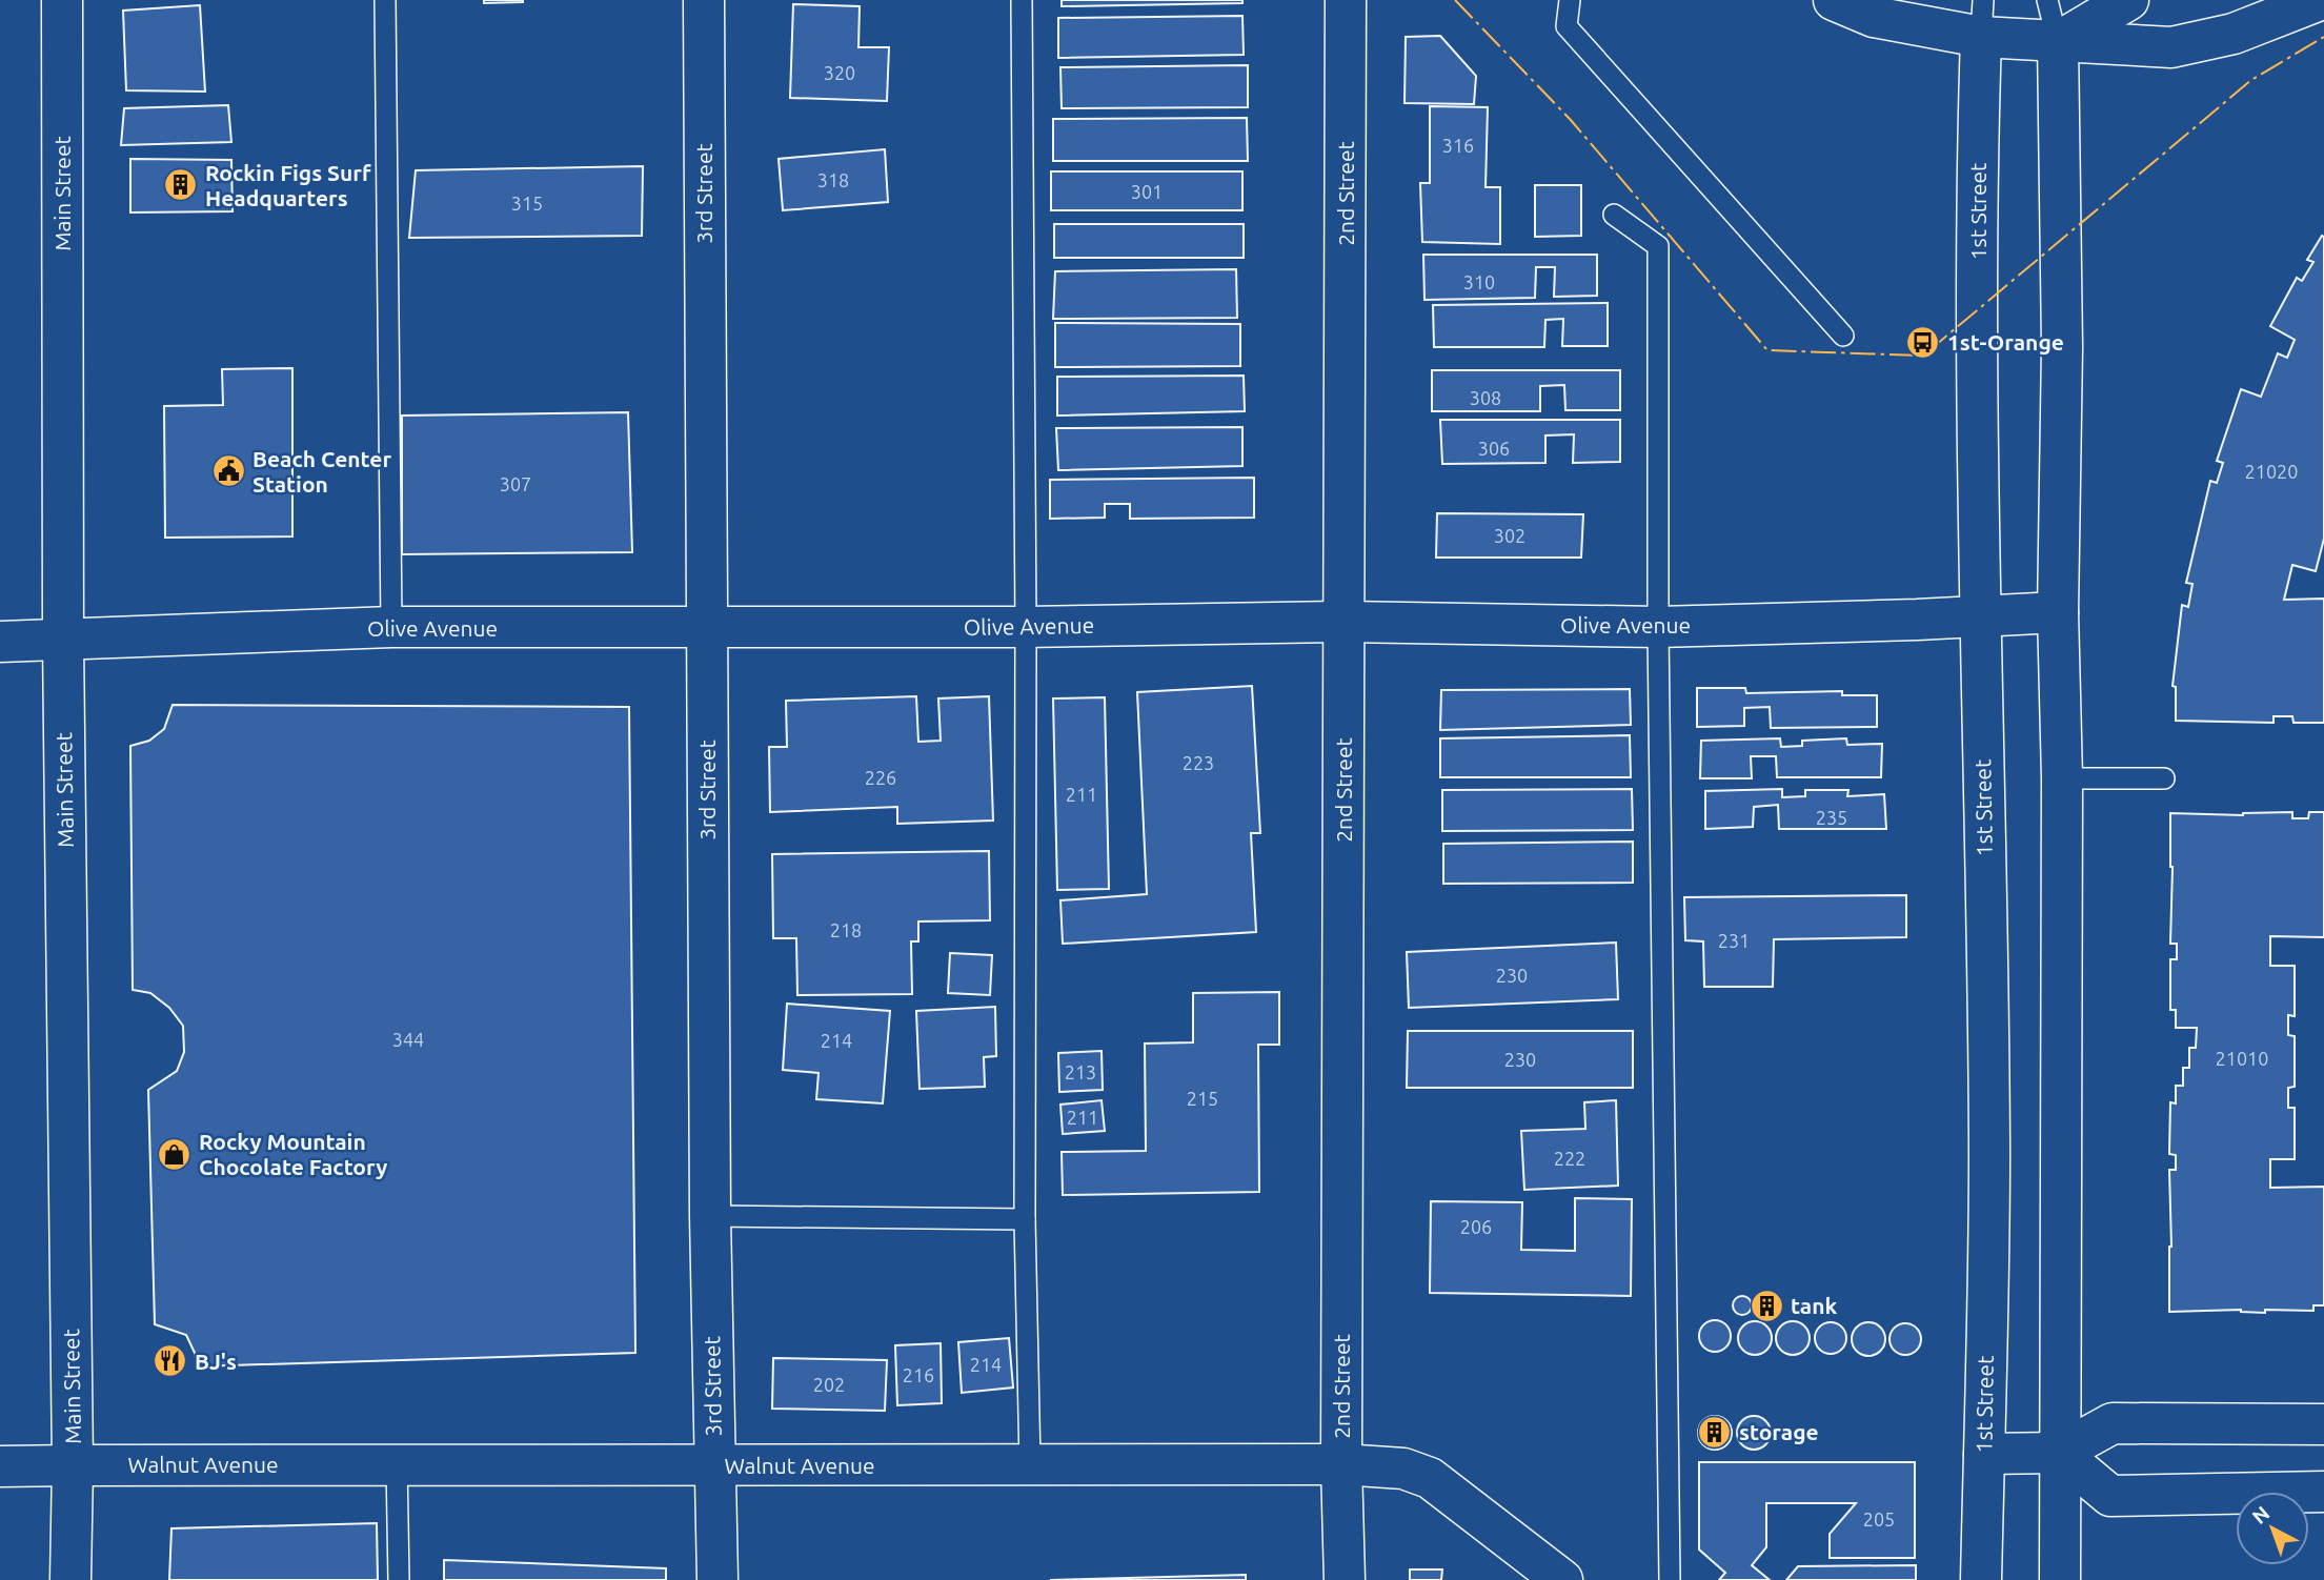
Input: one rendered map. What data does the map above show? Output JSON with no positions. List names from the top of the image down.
{
  "streets": {
    "street": [
      "Main Street",
      "3rd Street",
      "2nd Street",
      "1st Street",
      "Olive Avenue",
      "Walnut Avenue"
    ]
  },
  "crossings": [
    ["Main Street", "Olive Avenue"],
    ["Main Street", "Walnut Avenue"],
    ["3rd Street", "Olive Avenue"],
    ["3rd Street", "Walnut Avenue"],
    ["2nd Street", "Olive Avenue"],
    ["2nd Street", "Walnut Avenue"],
    ["1st Street", "Olive Avenue"]
  ],
  "places": {
    "building": ["Rockin Figs Surf Headquarters", "tank", "storage"],
    "bus stop": ["1st-Orange"],
    "public building": ["Beach Center Station"],
    "shop": ["Rocky Mountain Chocolate Factory"],
    "restaurant": ["BJ's"]
  },
  "house_numbers": [
    "320",
    "316",
    "318",
    "301",
    "315",
    "310",
    "308",
    "306",
    "21020",
    "307",
    "302",
    "223",
    "226",
    "211",
    "235",
    "218",
    "231",
    "230",
    "344",
    "214",
    "21010",
    "230",
    "213",
    "215",
    "211",
    "222",
    "206",
    "214",
    "216",
    "202",
    "205"
  ],
  "north": "top left"
}
